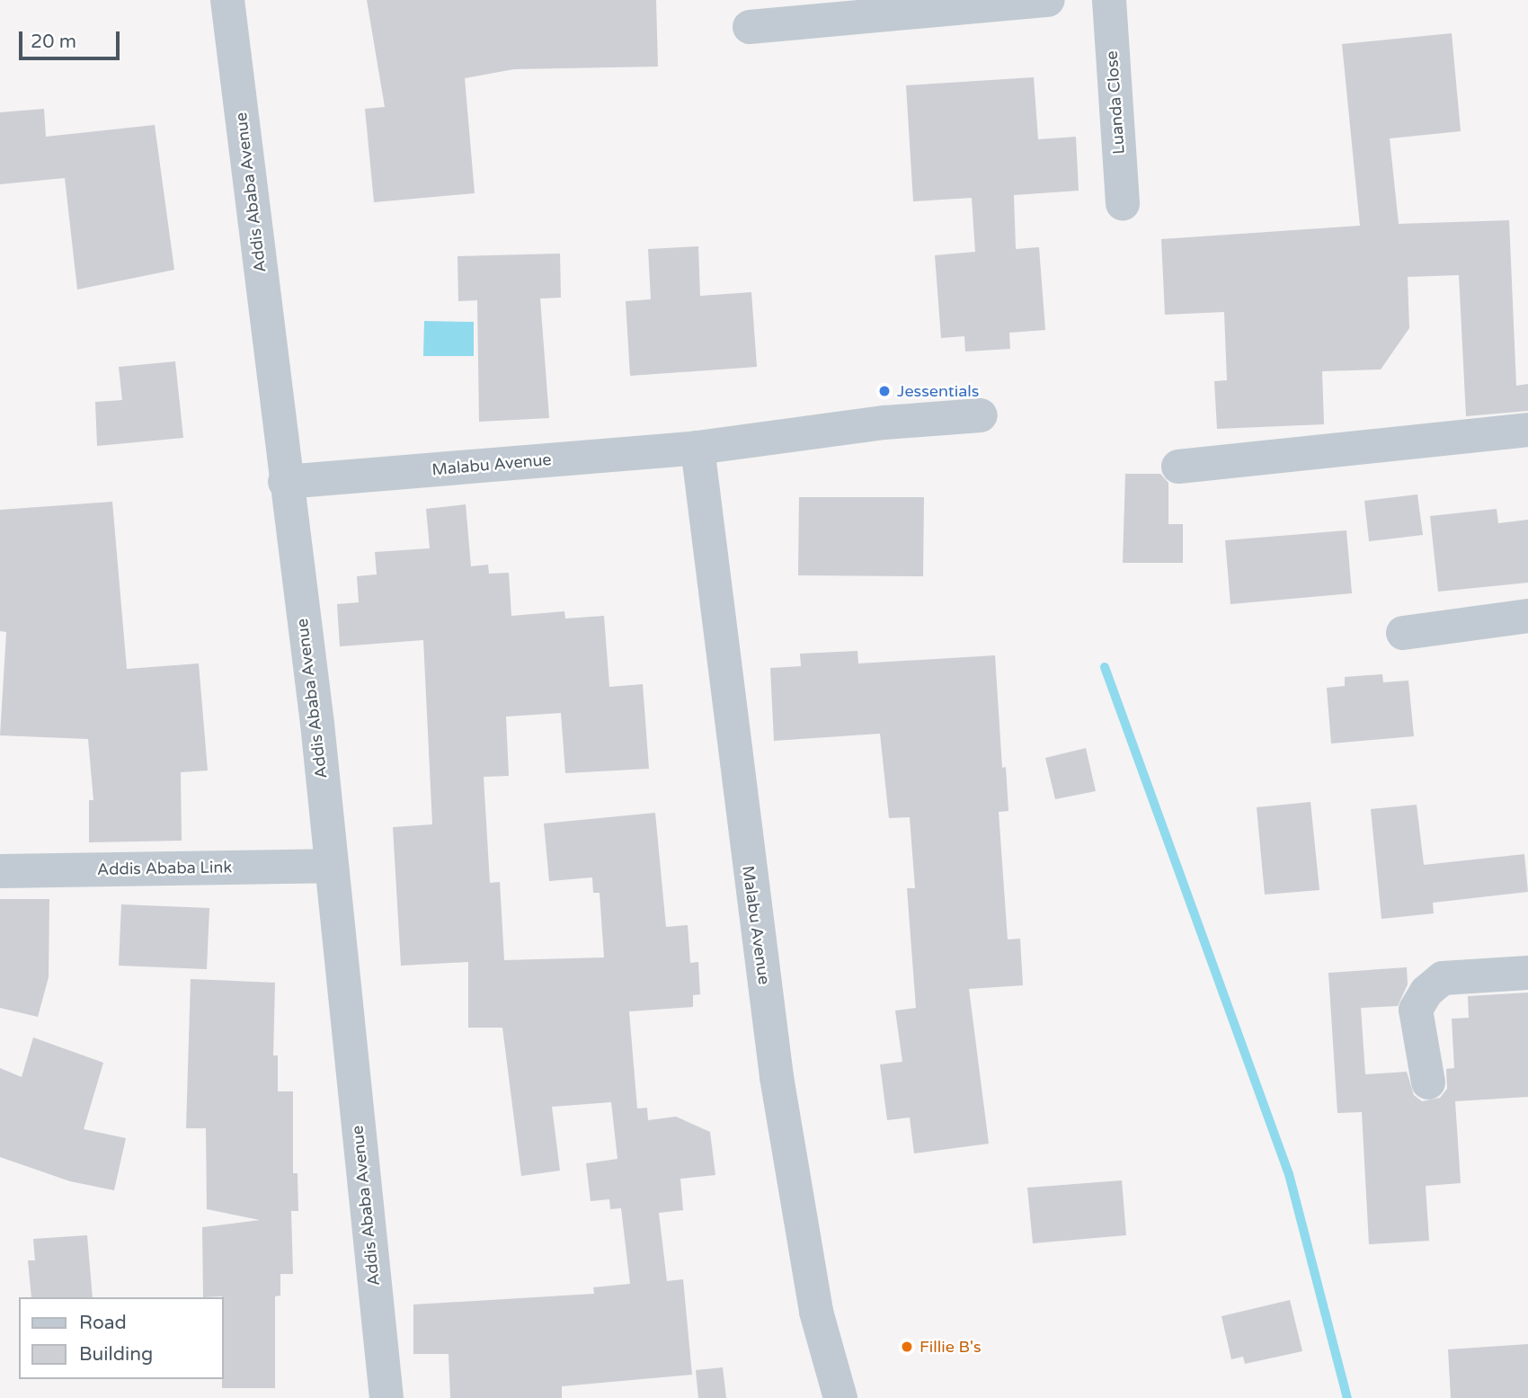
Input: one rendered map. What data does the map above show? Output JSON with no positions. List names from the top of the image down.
{
  "streets": {
    "street": [
      "Luanda Close",
      "Addis Ababa Avenue",
      "Malabu Avenue",
      "Addis Ababa Link"
    ]
  },
  "crossings": [
    ["Addis Ababa Avenue", "Malabu Avenue"],
    ["Addis Ababa Avenue", "Addis Ababa Link"]
  ],
  "places": ["Jessentials", "Fillie B's"],
  "legend": ["Road", "Building"],
  "scale_bar": "20 m"
}
